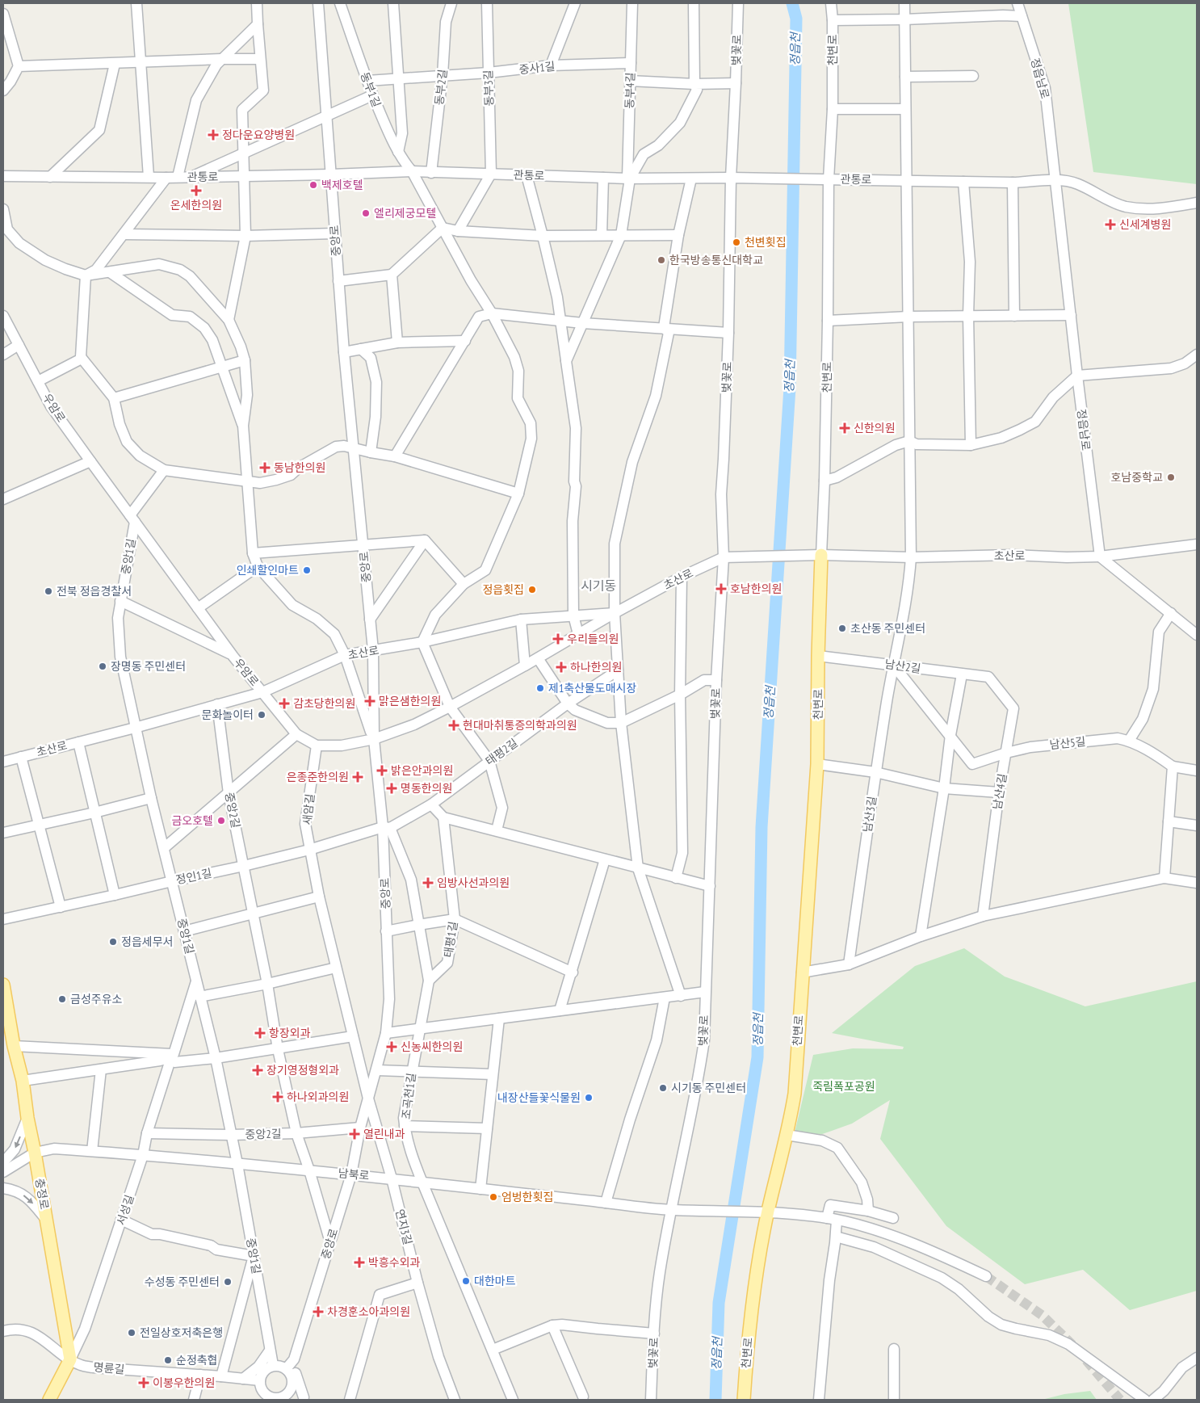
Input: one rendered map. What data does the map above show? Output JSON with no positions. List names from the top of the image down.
{
  "streets": {
    "main road": ["천변로", "충정로"],
    "street": [
      "벚꽃로",
      "중사1길",
      "정읍남로",
      "동부2길",
      "동부3길",
      "동부1길",
      "동부4길",
      "관통로",
      "중앙로",
      "우암로",
      "초산로",
      "중앙1길",
      "남산2길",
      "남산5길",
      "태평2길",
      "남산4길",
      "새암길",
      "중앙2길",
      "남산3길",
      "정인1길",
      "태평1길",
      "조곡천1길",
      "남북로",
      "서성길",
      "연지3길",
      "명륜길"
    ]
  },
  "crossings": [
    ["벚꽃로", "관통로"],
    ["벚꽃로", "초산로"],
    ["벚꽃로", "남북로"],
    ["천변로", "관통로"],
    ["천변로", "초산로"],
    ["천변로", "남산2길"],
    ["천변로", "남북로"],
    ["중사1길", "동부2길"],
    ["중사1길", "동부3길"],
    ["중사1길", "동부1길"],
    ["중사1길", "동부4길"],
    ["정읍남로", "관통로"],
    ["정읍남로", "초산로"],
    ["동부2길", "관통로"],
    ["동부3길", "관통로"],
    ["동부1길", "관통로"],
    ["동부1길", "초산로"],
    ["동부4길", "관통로"],
    ["관통로", "중앙로"],
    ["관통로", "남산3길"],
    ["중앙로", "초산로"],
    ["중앙로", "태평2길"],
    ["중앙로", "새암길"],
    ["중앙로", "중앙2길"],
    ["중앙로", "정인1길"],
    ["중앙로", "조곡천1길"],
    ["중앙로", "남북로"],
    ["중앙로", "연지3길"],
    ["우암로", "초산로"],
    ["우암로", "중앙1길"],
    ["우암로", "새암길"],
    ["초산로", "중앙1길"],
    ["초산로", "중앙2길"],
    ["초산로", "남산3길"],
    ["중앙1길", "중앙2길"],
    ["중앙1길", "정인1길"],
    ["중앙1길", "남북로"],
    ["중앙1길", "서성길"],
    ["중앙1길", "명륜길"],
    ["남산2길", "남산5길"],
    ["남산2길", "남산4길"],
    ["남산2길", "남산3길"],
    ["남산5길", "남산4길"],
    ["남산5길", "남산3길"],
    ["태평2길", "정인1길"],
    ["태평2길", "조곡천1길"],
    ["새암길", "정인1길"],
    ["새암길", "연지3길"],
    ["중앙2길", "정인1길"],
    ["중앙2길", "남북로"],
    ["중앙2길", "서성길"],
    ["정인1길", "조곡천1길"],
    ["태평1길", "조곡천1길"],
    ["조곡천1길", "남북로"],
    ["남북로", "충정로"],
    ["남북로", "서성길"],
    ["남북로", "연지3길"],
    ["충정로", "서성길"],
    ["충정로", "명륜길"],
    ["서성길", "명륜길"]
  ],
  "districts": ["시기동"],
  "water": ["정읍천"],
  "parks": ["죽림폭포공원"],
  "places": {
    "health": [
      "정다운요양병원",
      "온세한의원",
      "신세계병원",
      "신한의원",
      "동남한의원",
      "호남한의원",
      "우리들의원",
      "하나한의원",
      "맑은샘한의원",
      "감초당한의원",
      "현대마취통증의학과의원",
      "밝은안과의원",
      "은종준한의원",
      "명동한의원",
      "임방사선과의원",
      "항장외과",
      "신농씨한의원",
      "장기영정형외과",
      "하나외과의원",
      "열린내과",
      "박흥수외과",
      "차경훈소아과의원",
      "이봉우한의원"
    ],
    "other": [
      "백제호텔",
      "엘리제궁모텔",
      "천변횟집",
      "한국방송통신대학교",
      "호남중학교",
      "인쇄할인마트",
      "정읍횟집",
      "전북 정읍경찰서",
      "초산동 주민센터",
      "장명동 주민센터",
      "제1축산물도매시장",
      "문화놀이터",
      "금오호텔",
      "정읍세무서",
      "금성주유소",
      "시기동 주민센터",
      "내장산들꽃식물원",
      "엄벙한횟집",
      "대한마트",
      "수성동 주민센터",
      "전일상호저축은행",
      "순정축협"
    ]
  }
}
